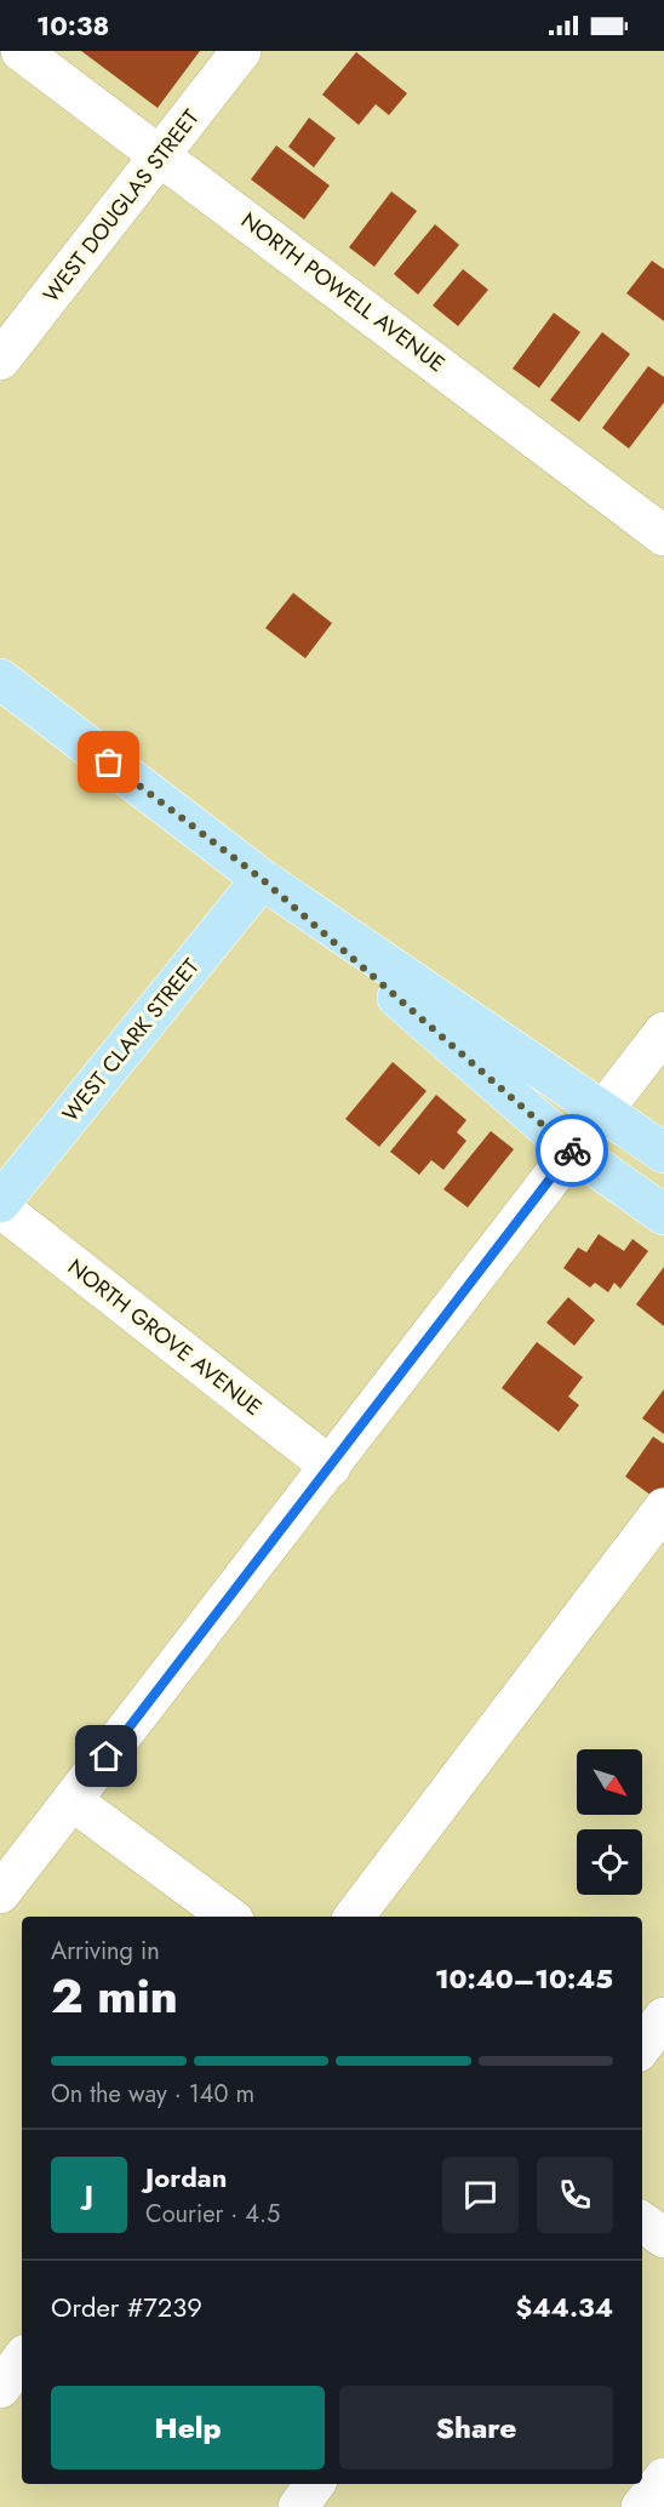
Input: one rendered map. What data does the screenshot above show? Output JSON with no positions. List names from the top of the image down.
{
  "streets": {
    "main road": ["WEST CLARK STREET"],
    "street": ["WEST DOUGLAS STREET", "NORTH POWELL AVENUE", "NORTH GROVE AVENUE"]
  },
  "crossings": [
    ["WEST DOUGLAS STREET", "NORTH POWELL AVENUE"],
    ["WEST CLARK STREET", "NORTH GROVE AVENUE"]
  ],
  "north": "bottom right",
  "page": {
    "status": "10:38",
    "heading": ["2 min", "Arriving in", "10:40–10:45"],
    "panel": [
      "Jordan",
      "Courier · 4.5",
      "Order #7239",
      "$44.34"
    ],
    "bar": "On the way · 140 m",
    "round": "J",
    "buttons": ["Help", "Share"]
  }
}
